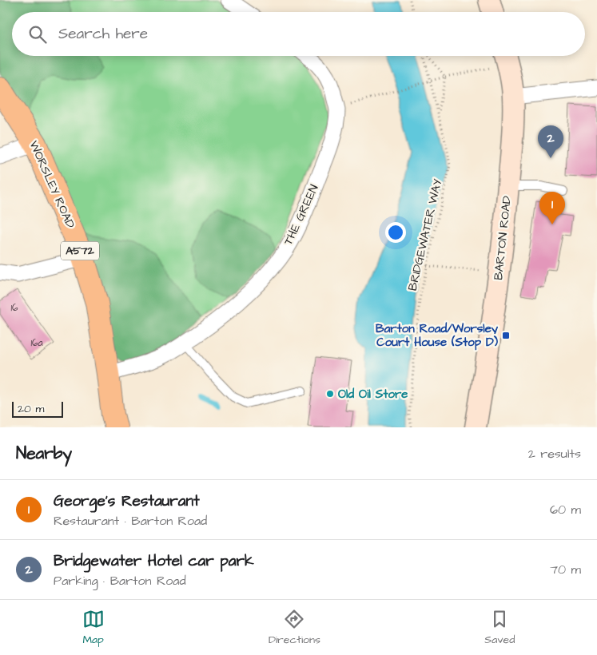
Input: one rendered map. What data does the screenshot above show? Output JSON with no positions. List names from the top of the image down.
{
  "streets": {
    "main road": ["WORSLEY ROAD", "BARTON ROAD", "A572"],
    "street": ["THE GREEN"],
    "path": ["BRIDGEWATER WAY"]
  },
  "crossings": [
    ["WORSLEY ROAD", "THE GREEN"]
  ],
  "places": {
    "transit": ["Barton Road/Worsley Court House (Stop D)"],
    "other": ["Old Oil Store"]
  },
  "house_numbers": ["16", "16a"],
  "scale_bar": "20 m",
  "page": {
    "search": "Search here",
    "pins": ["2", "1"],
    "scale": "20 m",
    "heading": ["Nearby", "2 results"],
    "list": [
      {
        "mark": "1",
        "name": "George’s Restaurant",
        "note": "Restaurant · Barton Road",
        "value": "60 m"
      },
      {
        "mark": "2",
        "name": "Bridgewater Hotel car park",
        "note": "Parking · Barton Road",
        "value": "70 m"
      }
    ],
    "nav": ["Map", "Directions", "Saved"]
  }
}
